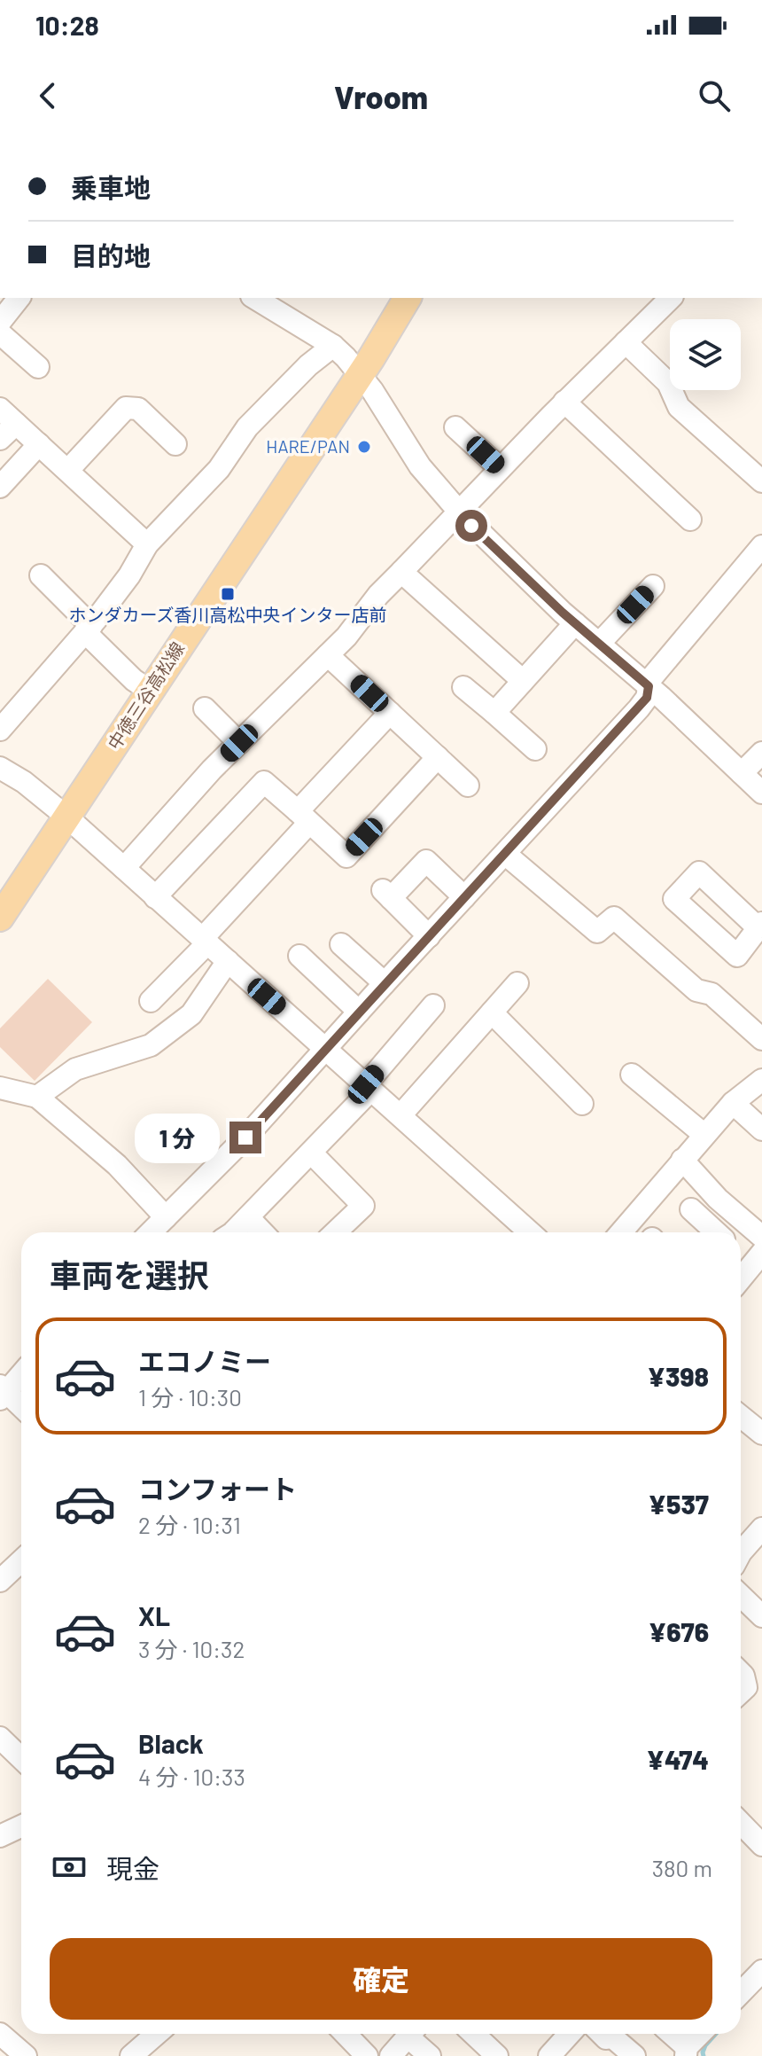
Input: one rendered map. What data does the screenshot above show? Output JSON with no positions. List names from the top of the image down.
{
  "streets": {
    "main road": ["中徳三谷高松線"]
  },
  "places": {
    "other": ["HARE/PAN"],
    "transit": ["ホンダカーズ香川高松中央インター店前"]
  },
  "page": {
    "status": "10:28",
    "header": "Vroom",
    "banner": ["乗車地", "目的地"],
    "bubble": "1 分",
    "heading": "車両を選択",
    "list": [
      {
        "name": "エコノミー",
        "note": "1 分 · 10:30",
        "value": "¥398"
      },
      {
        "name": "コンフォート",
        "note": "2 分 · 10:31",
        "value": "¥537"
      },
      {
        "name": "XL",
        "note": "3 分 · 10:32",
        "value": "¥676"
      },
      {
        "name": "Black",
        "note": "4 分 · 10:33",
        "value": "¥474"
      }
    ],
    "pay": ["現金", "380 m"],
    "buttons": "確定"
  }
}
